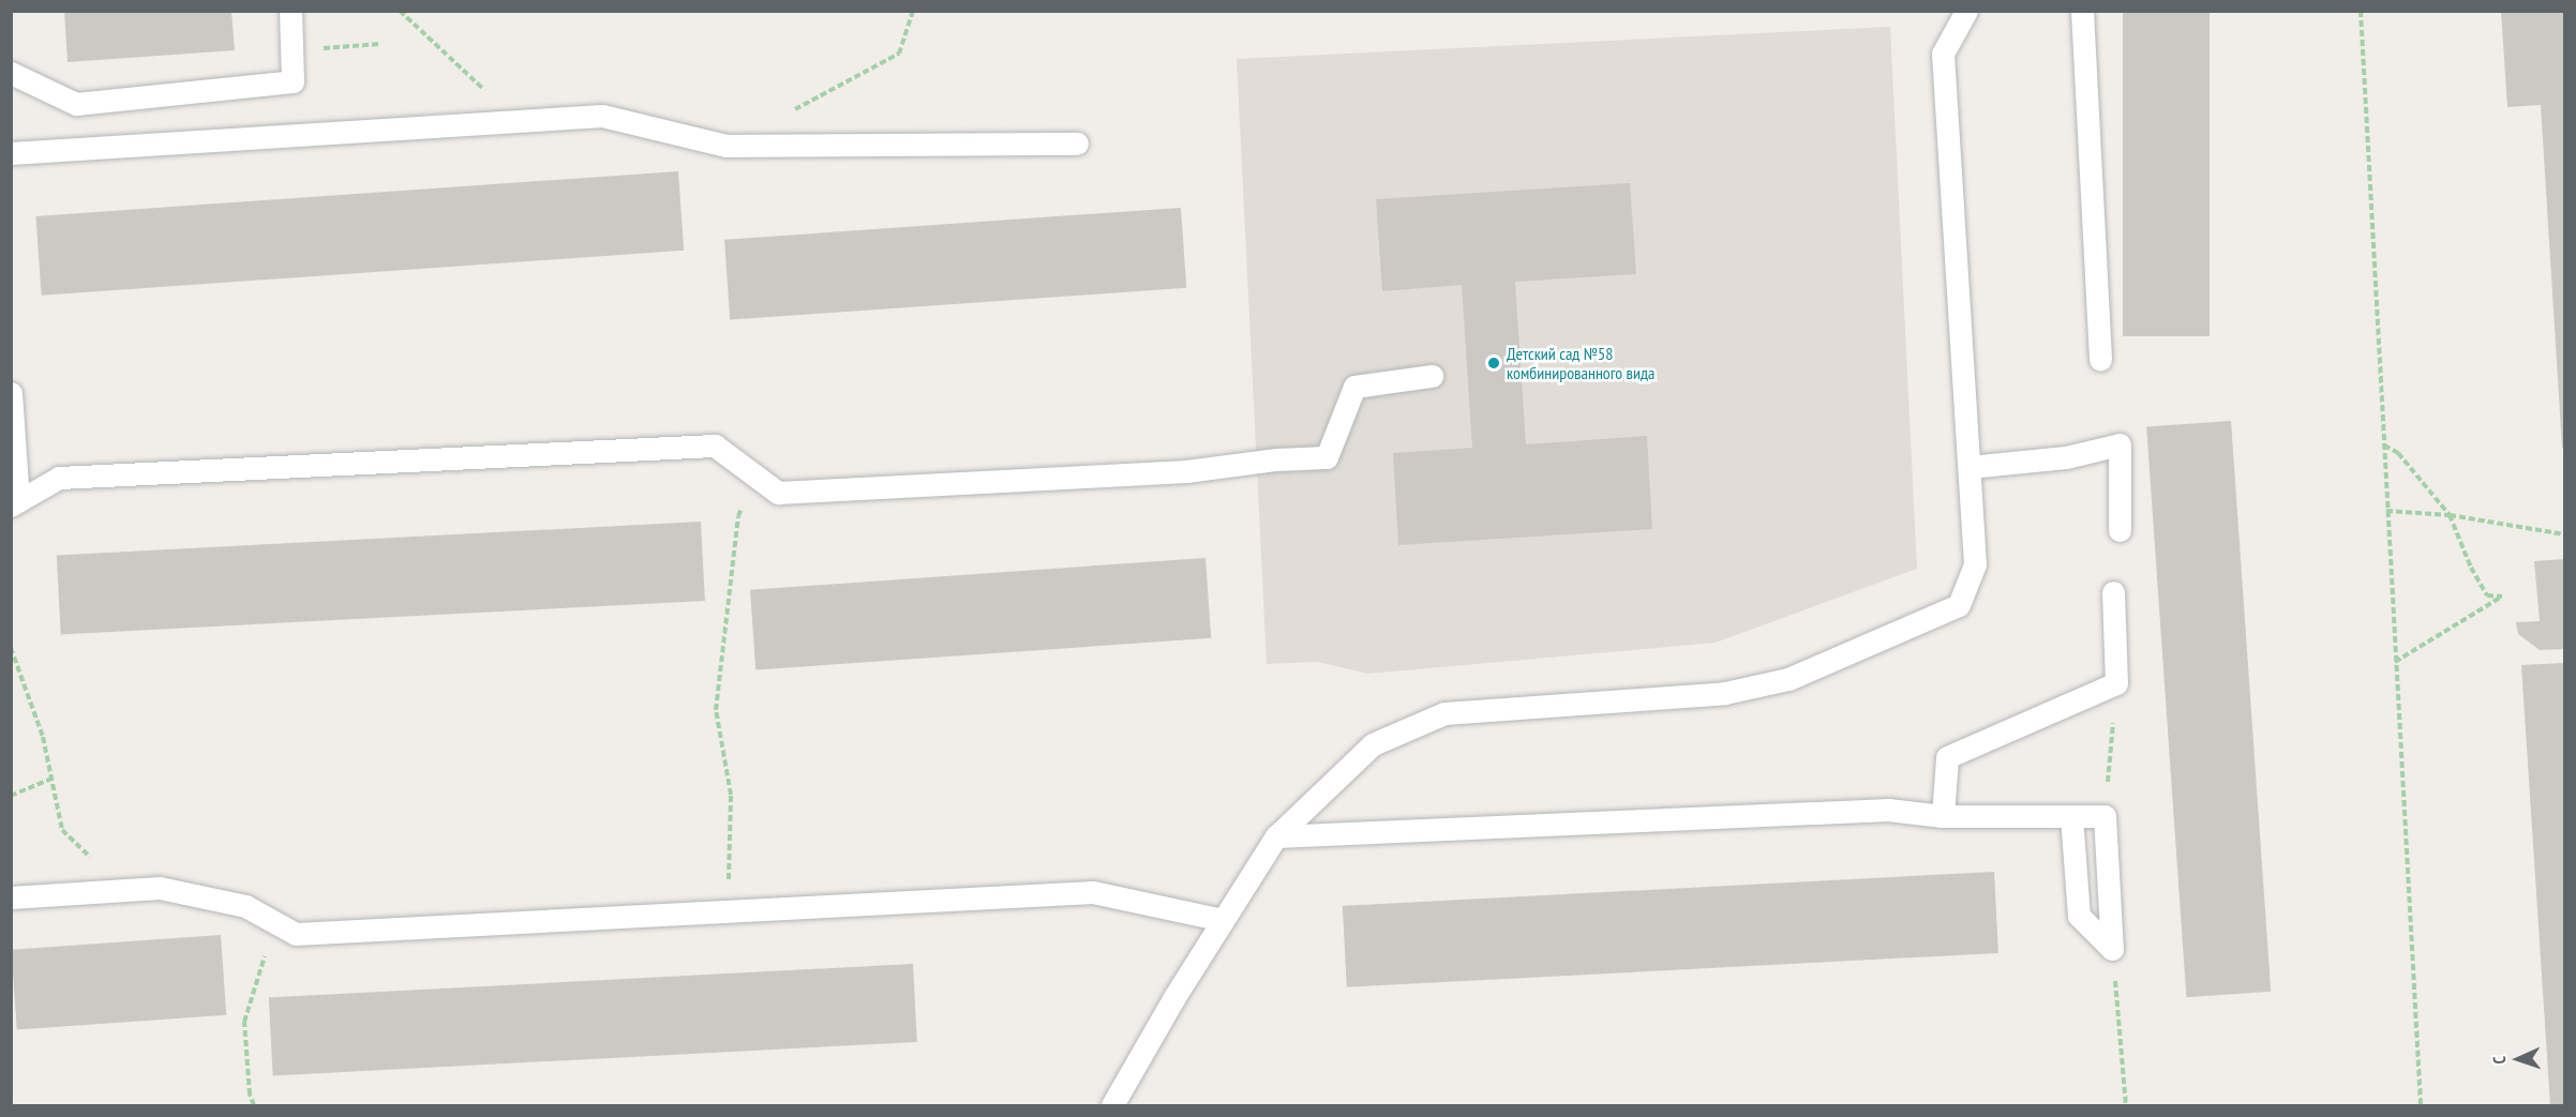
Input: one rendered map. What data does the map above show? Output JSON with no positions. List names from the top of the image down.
{
  "places": ["Детский сад №58 комбинированного вида"],
  "north": "left"
}
